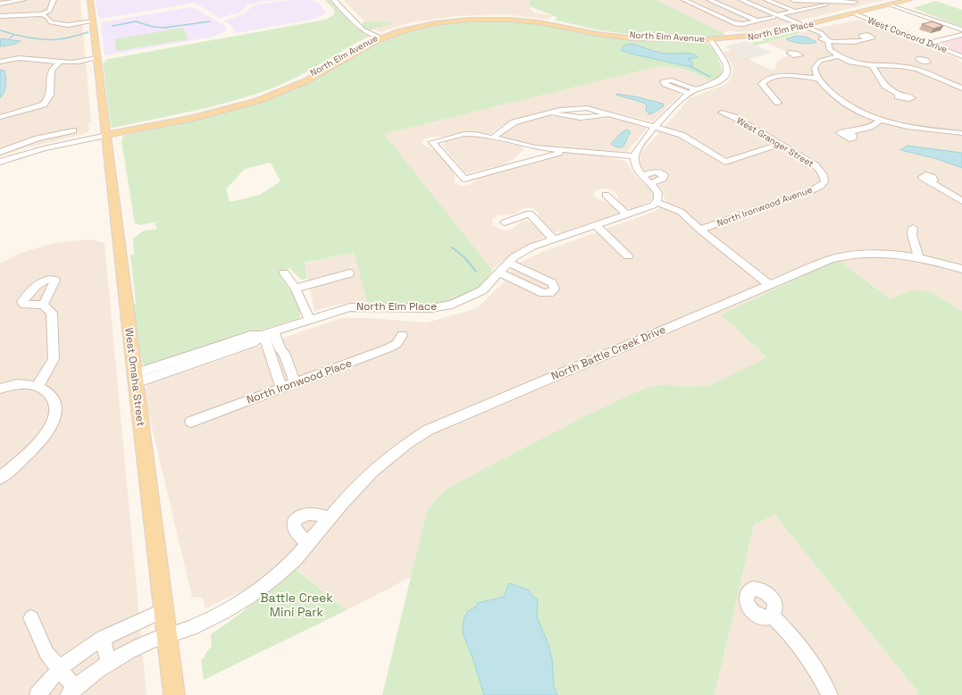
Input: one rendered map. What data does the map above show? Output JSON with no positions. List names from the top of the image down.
{
  "streets": {
    "main road": ["North Elm Place", "North Elm Avenue", "West Omaha Street"],
    "street": [
      "West Concord Drive",
      "West Granger Street",
      "North Ironwood Avenue",
      "North Battle Creek Drive",
      "North Ironwood Place"
    ]
  },
  "crossings": [
    ["North Elm Place", "West Concord Drive"],
    ["North Elm Place", "North Elm Avenue"],
    ["North Elm Place", "West Omaha Street"],
    ["North Elm Avenue", "West Omaha Street"],
    ["West Granger Street", "North Ironwood Avenue"],
    ["North Battle Creek Drive", "West Omaha Street"]
  ],
  "parks": ["Battle Creek Mini Park"]
}
